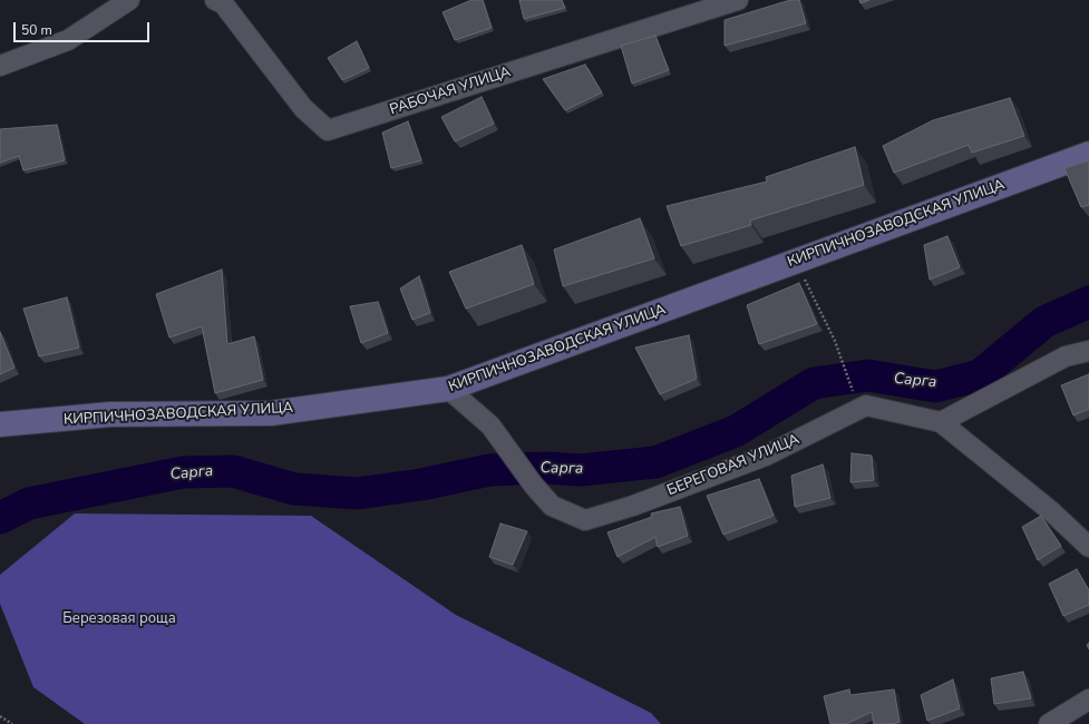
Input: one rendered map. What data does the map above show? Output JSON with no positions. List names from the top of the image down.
{
  "streets": {
    "street": ["РАБОЧАЯ УЛИЦА", "КИРПИЧНОЗАВОДСКАЯ УЛИЦА", "БЕРЕГОВАЯ УЛИЦА"]
  },
  "crossings": [
    ["КИРПИЧНОЗАВОДСКАЯ УЛИЦА", "БЕРЕГОВАЯ УЛИЦА"]
  ],
  "water": ["Сарга"],
  "parks": ["Березовая роща"],
  "scale_bar": "50 m"
}
